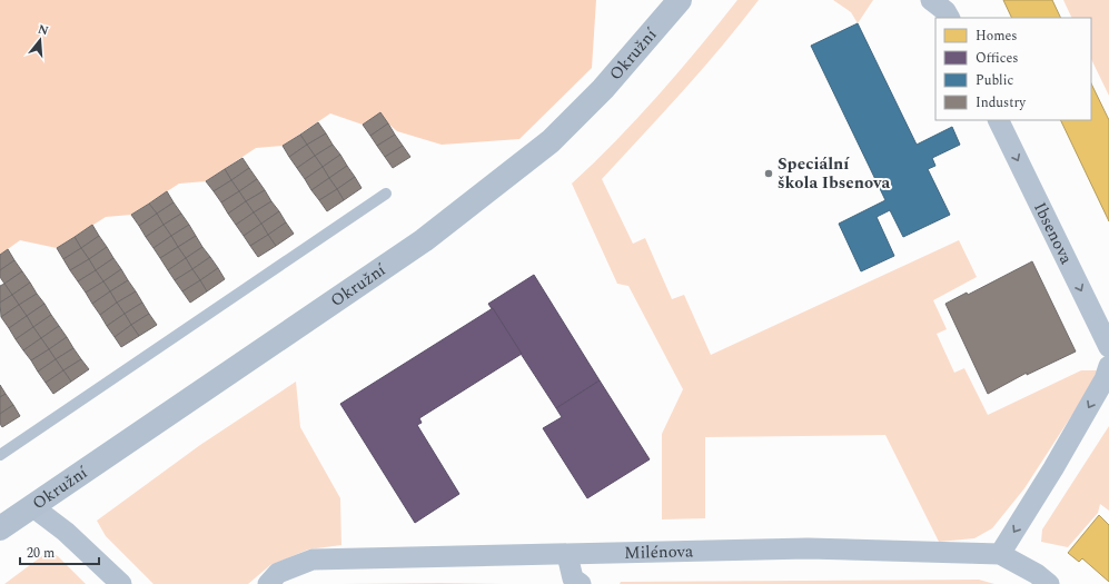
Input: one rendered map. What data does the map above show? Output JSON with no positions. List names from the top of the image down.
{
  "streets": {
    "street": ["Okružní", "Ibsenova", "Milénova"]
  },
  "one_way": ["Ibsenova"],
  "places": ["Speciální škola Ibsenova"],
  "legend": [
    "Homes",
    "Offices",
    "Public",
    "Industry"
  ],
  "scale_bar": "20 m",
  "north": "top"
}
